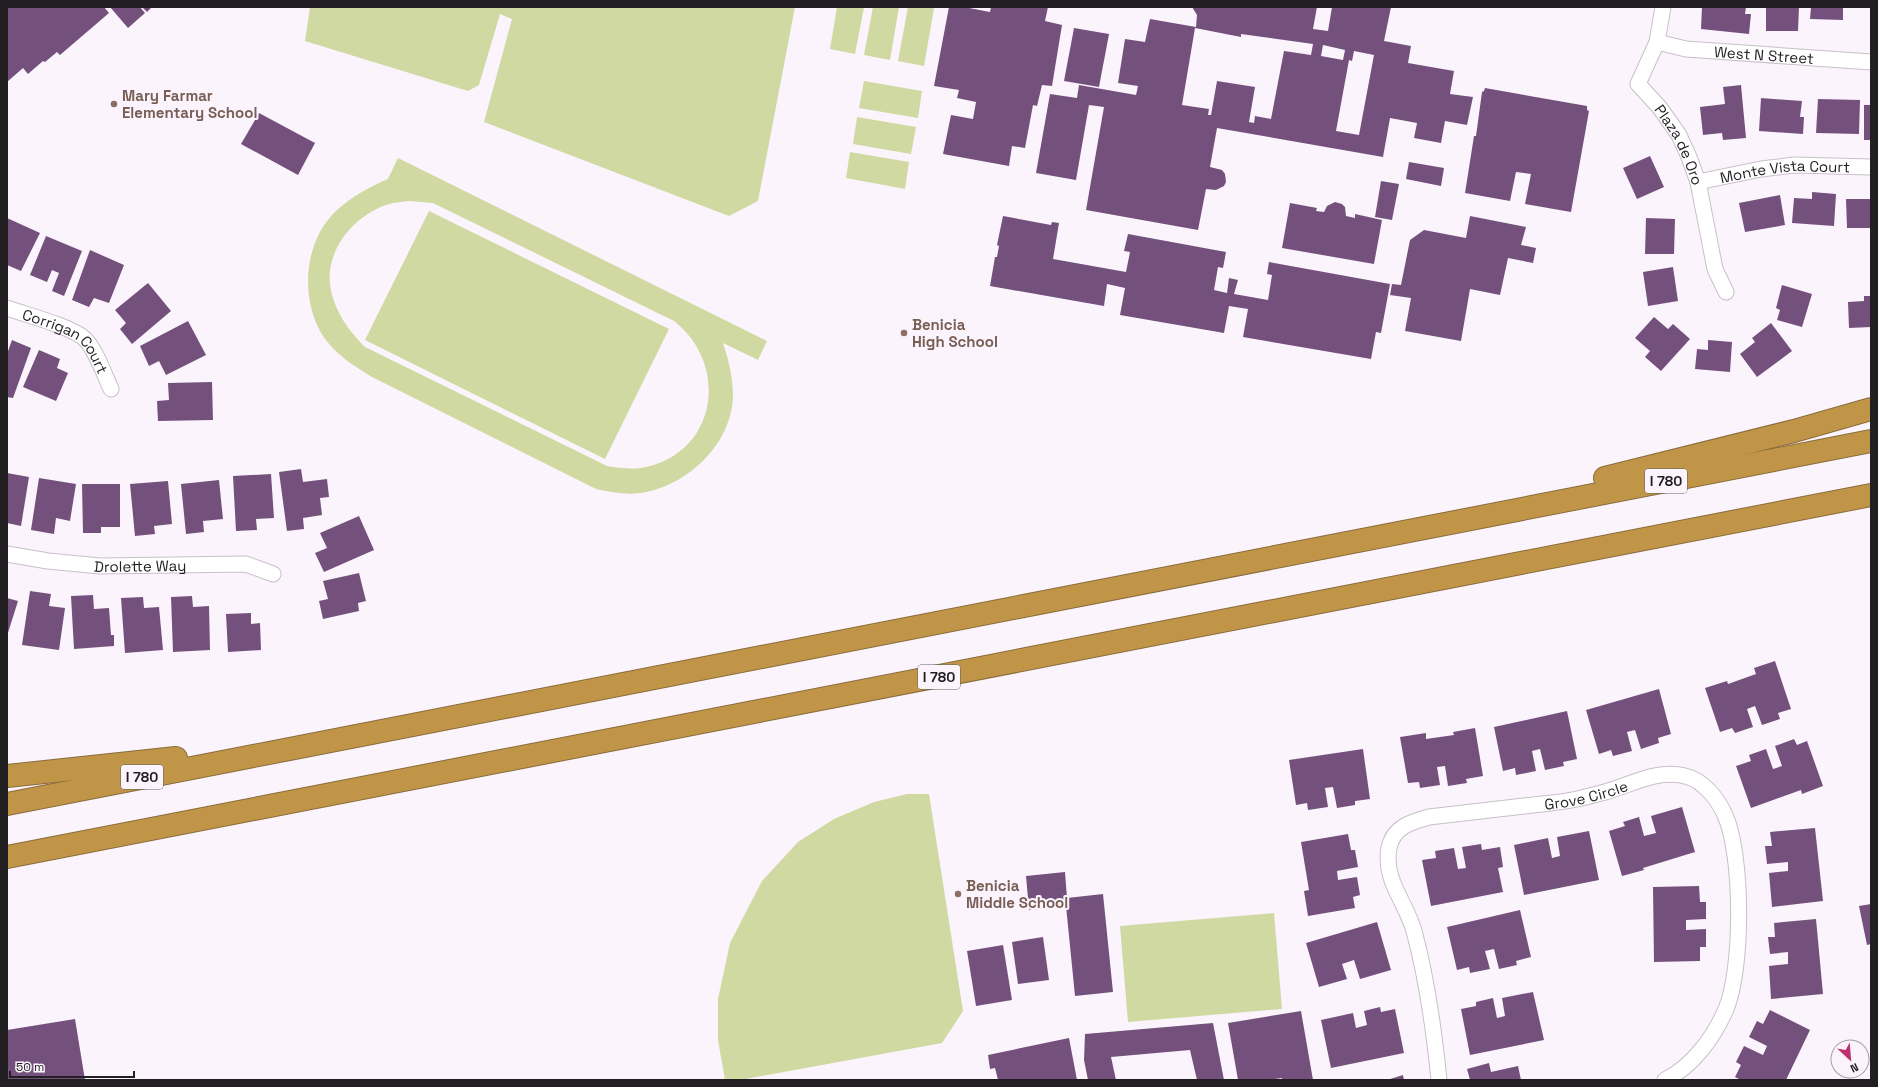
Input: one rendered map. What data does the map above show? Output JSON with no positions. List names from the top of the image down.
{
  "streets": {
    "highway": ["I 780"],
    "street": [
      "West N Street",
      "Plaza de Oro",
      "Monte Vista Court",
      "Corrigan Court",
      "Drolette Way",
      "Grove Circle"
    ]
  },
  "crossings": [
    ["West N Street", "Plaza de Oro"],
    ["Plaza de Oro", "Monte Vista Court"]
  ],
  "places": ["Mary Farmar Elementary School", "Benicia High School", "Benicia Middle School"],
  "scale_bar": "50 m",
  "north": "bottom right"
}
